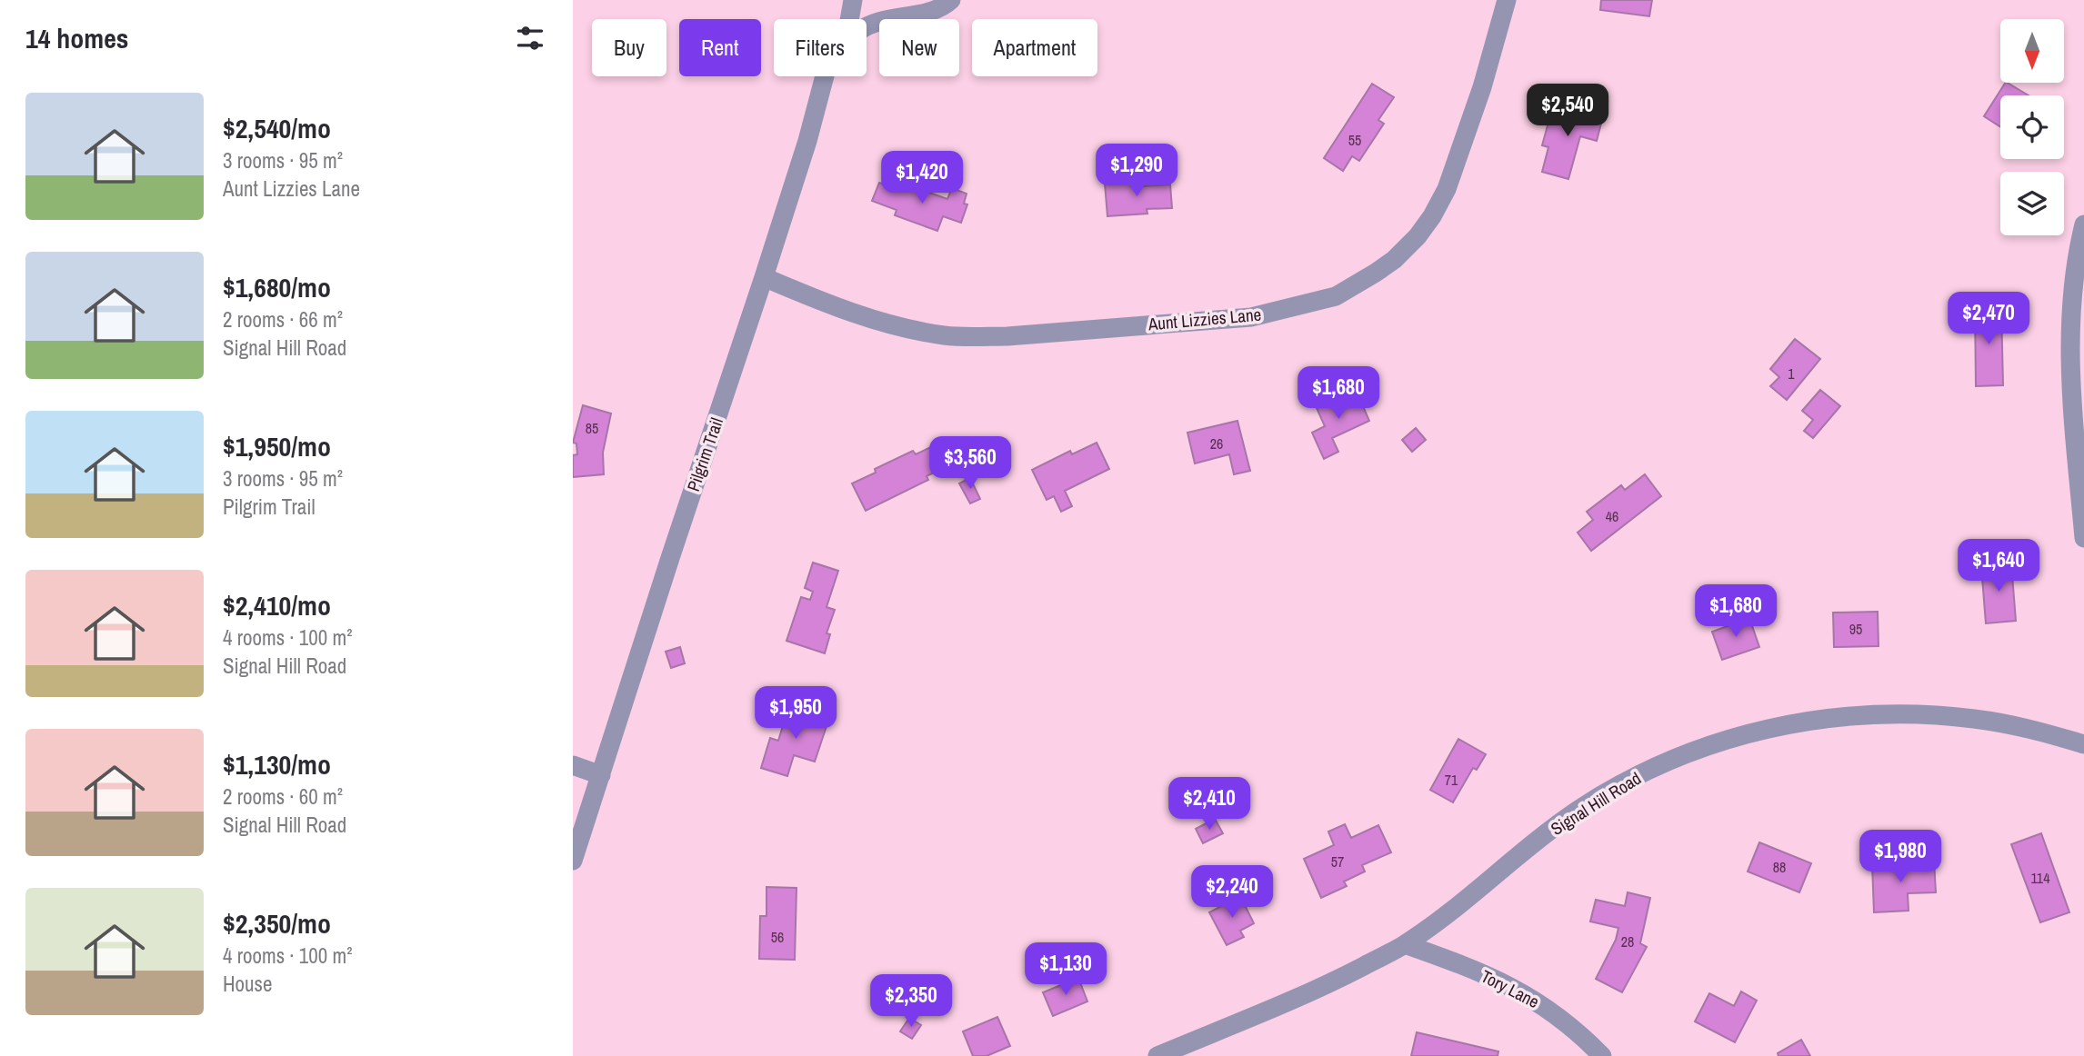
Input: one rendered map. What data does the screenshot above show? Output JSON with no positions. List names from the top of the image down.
{
  "streets": {
    "street": [
      "Aunt Lizzies Lane",
      "Pilgrim Trail",
      "Signal Hill Road",
      "Tory Lane"
    ]
  },
  "crossings": [
    ["Aunt Lizzies Lane", "Pilgrim Trail"],
    ["Signal Hill Road", "Tory Lane"]
  ],
  "house_numbers": [
    "55",
    "1",
    "85",
    "26",
    "46",
    "95",
    "71",
    "57",
    "88",
    "114",
    "56",
    "28"
  ],
  "north": "bottom",
  "page": {
    "heading": "14 homes",
    "chip": [
      "Buy",
      "Rent",
      "Filters",
      "New",
      "Apartment"
    ],
    "list": [
      {
        "name": "$2,540/mo",
        "note": "3 rooms · 95 m² · Aunt Lizzies Lane"
      },
      {
        "name": "$1,680/mo",
        "note": "2 rooms · 66 m² · Signal Hill Road"
      },
      {
        "name": "$1,950/mo",
        "note": "3 rooms · 95 m² · Pilgrim Trail"
      },
      {
        "name": "$2,410/mo",
        "note": "4 rooms · 100 m² · Signal Hill Road"
      },
      {
        "name": "$1,130/mo",
        "note": "2 rooms · 60 m² · Signal Hill Road"
      },
      {
        "name": "$2,350/mo",
        "note": "4 rooms · 100 m² · House"
      }
    ],
    "price": [
      "$2,540",
      "$1,290",
      "$1,420",
      "$2,470",
      "$1,680",
      "$3,560",
      "$1,640",
      "$1,680",
      "$1,950",
      "$2,410",
      "$1,980",
      "$2,240",
      "$1,130",
      "$2,350"
    ]
  }
}
